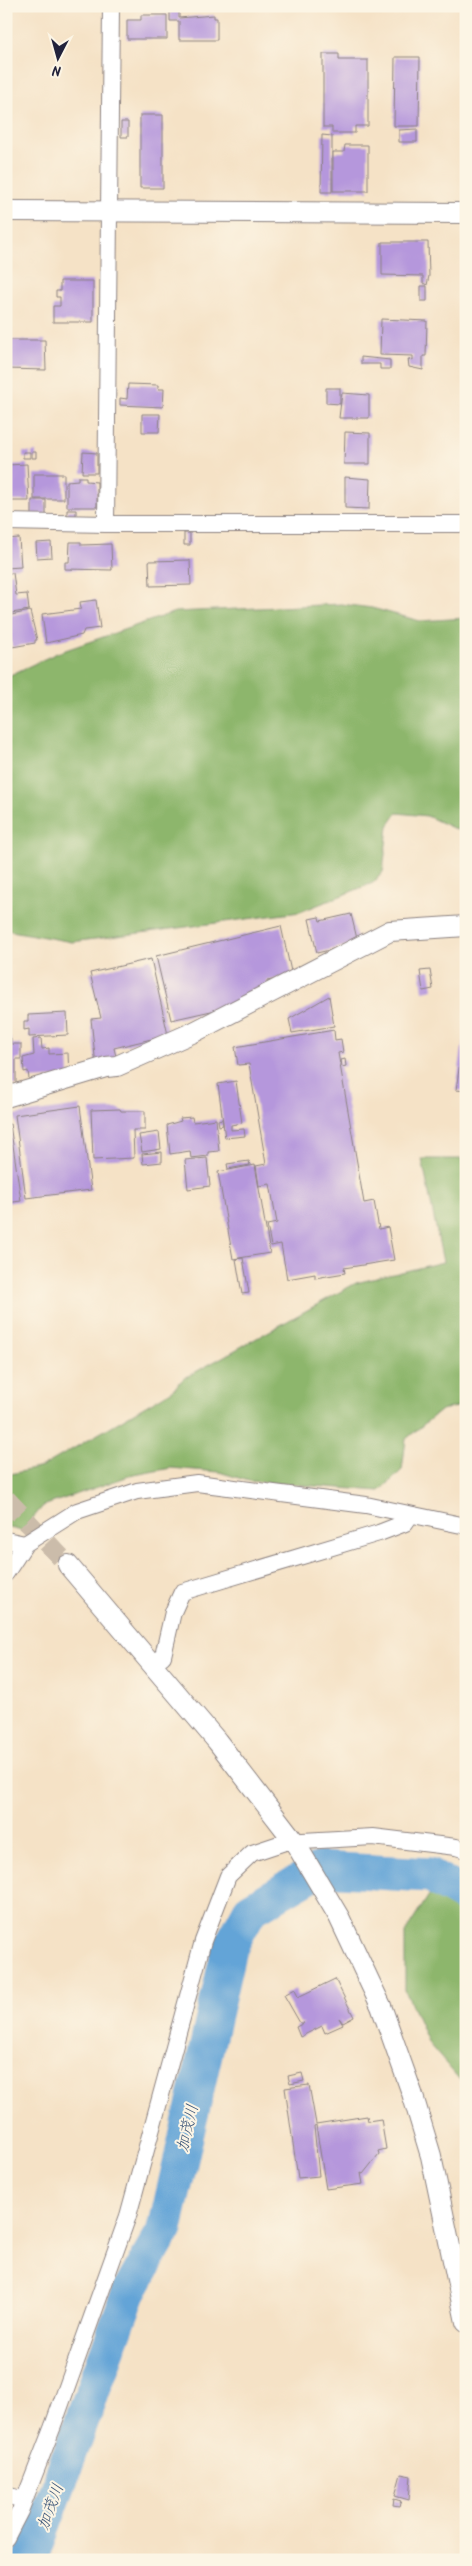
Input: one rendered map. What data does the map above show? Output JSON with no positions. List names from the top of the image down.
{
  "water": ["加茂川"],
  "north": "bottom"
}
